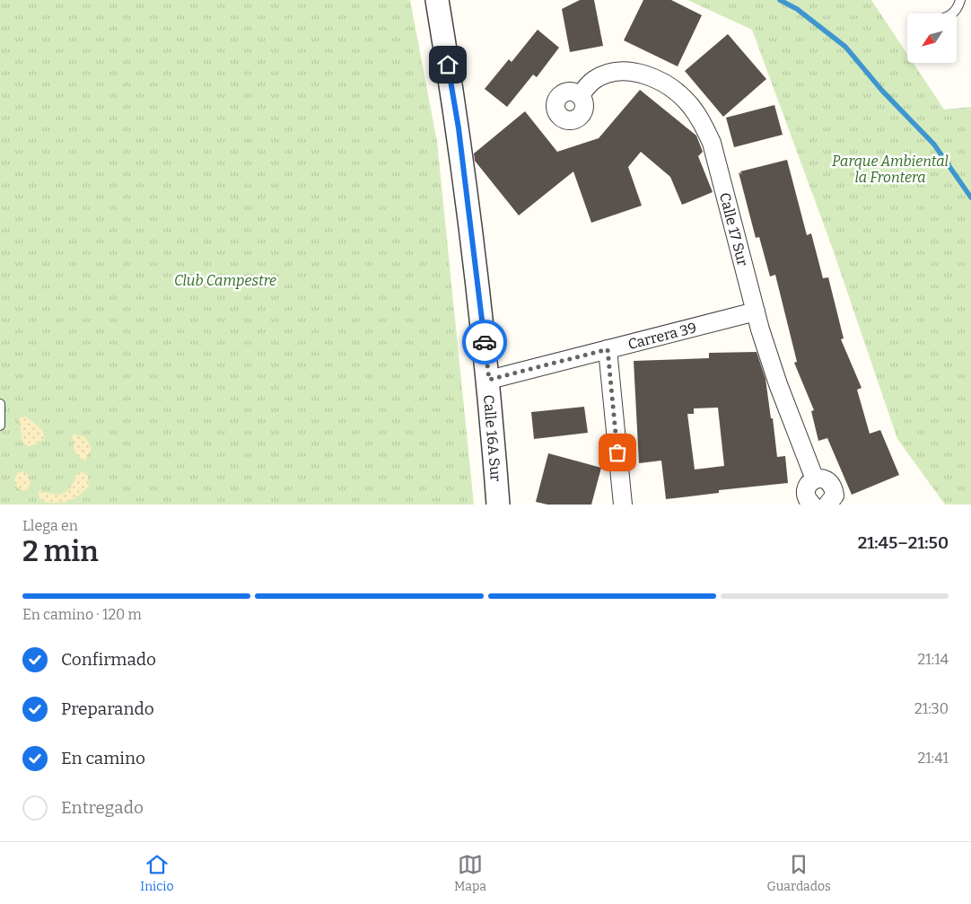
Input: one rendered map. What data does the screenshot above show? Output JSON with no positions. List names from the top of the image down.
{
  "streets": {
    "street": ["Calle 17 Sur", "Carrera 39", "Calle 16A Sur"]
  },
  "crossings": [
    ["Calle 17 Sur", "Carrera 39"],
    ["Carrera 39", "Calle 16A Sur"]
  ],
  "parks": ["Parque Ambiental la Frontera", "Club Campestre"],
  "north": "bottom left",
  "page": {
    "heading": ["2 min", "Llega en", "21:45–21:50"],
    "bar": "En camino · 120 m",
    "list": [
      ["Confirmado", "21:14"],
      ["Preparando", "21:30"],
      ["En camino", "21:41"],
      "Entregado"
    ],
    "tabs": ["Inicio", "Mapa", "Guardados"]
  }
}
